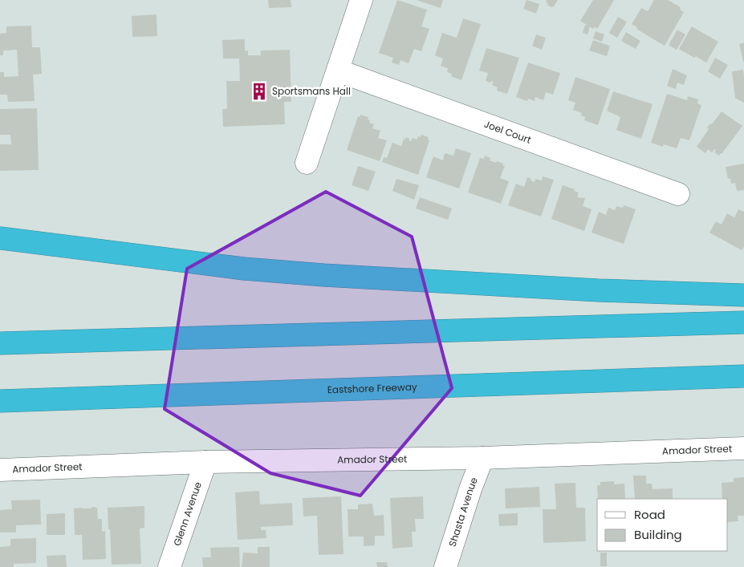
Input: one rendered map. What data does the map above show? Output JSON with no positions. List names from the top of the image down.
{
  "streets": {
    "highway": ["Eastshore Freeway"],
    "street": [
      "Joel Court",
      "Amador Street",
      "Shasta Avenue",
      "Glenn Avenue"
    ]
  },
  "crossings": [
    ["Amador Street", "Shasta Avenue"],
    ["Amador Street", "Glenn Avenue"]
  ],
  "places": {
    "building": ["Sportsmans Hall"]
  },
  "legend": ["Road", "Building"]
}
